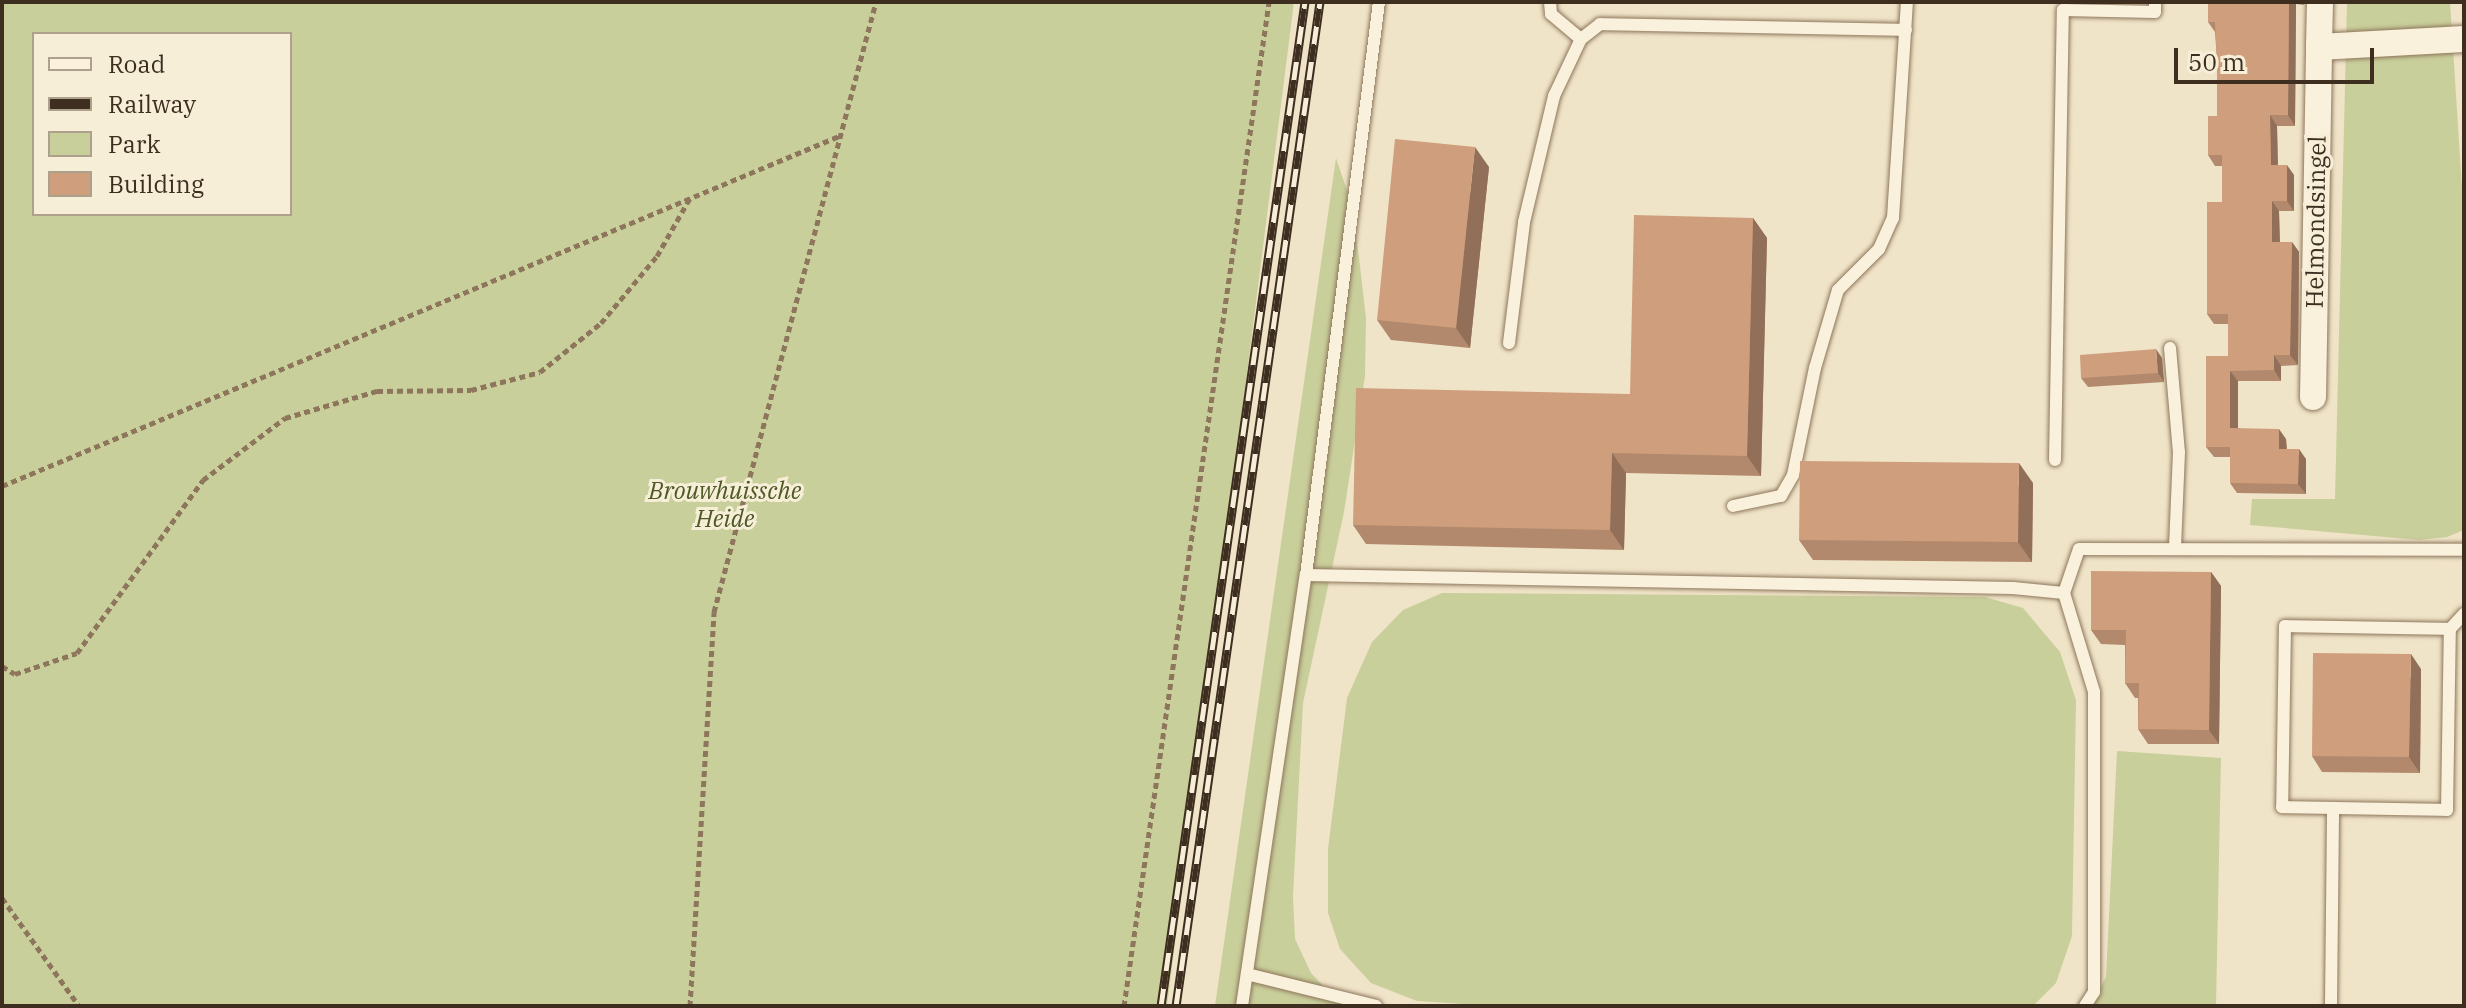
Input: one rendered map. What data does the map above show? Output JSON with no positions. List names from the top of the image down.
{
  "streets": {
    "street": ["Helmondsingel"]
  },
  "parks": ["Brouwhuissche Heide"],
  "legend": [
    "Road",
    "Railway",
    "Park",
    "Building"
  ],
  "scale_bar": "50 m"
}
